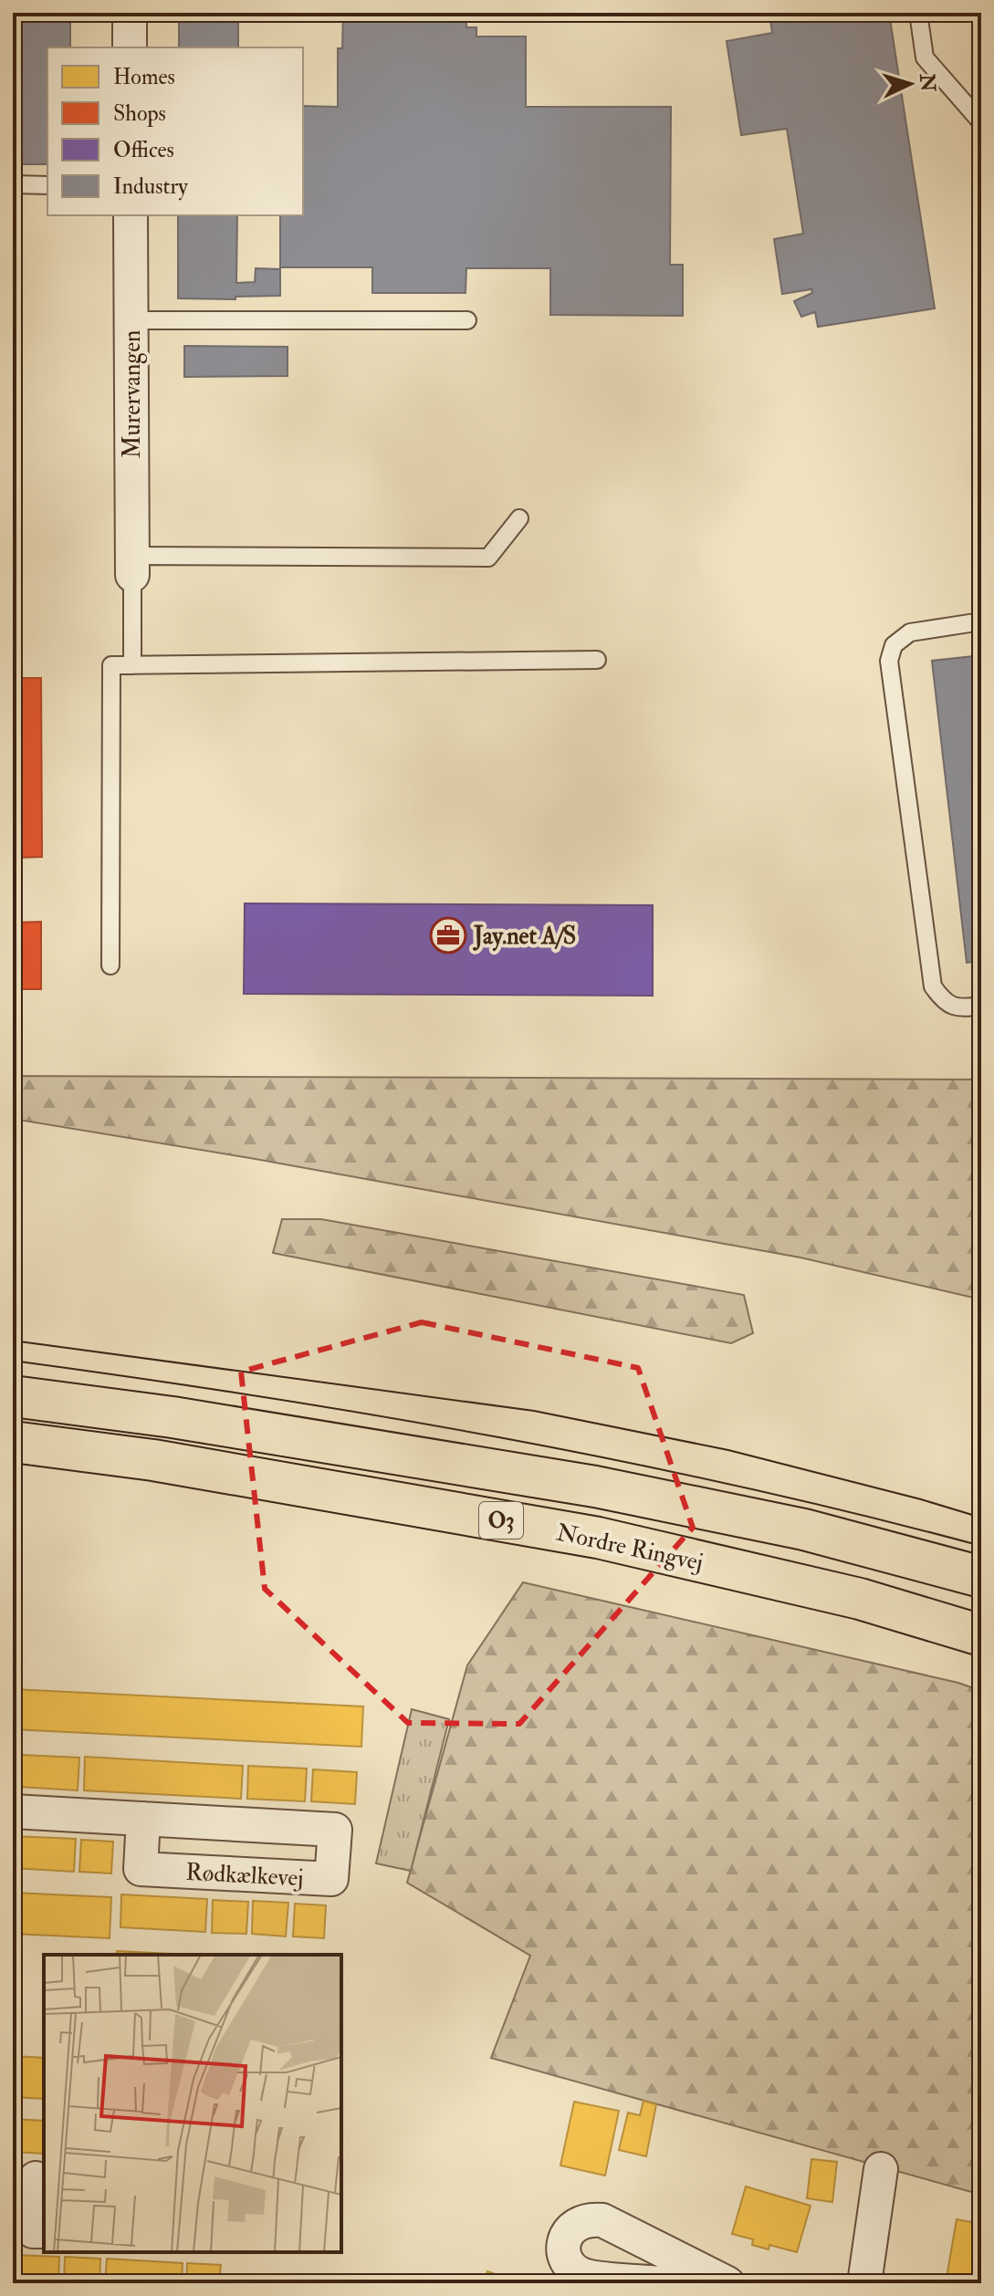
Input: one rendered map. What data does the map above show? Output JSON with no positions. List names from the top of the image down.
{
  "streets": {
    "main road": ["O3", "Nordre Ringvej"],
    "street": ["Murervangen", "Rødkælkevej"]
  },
  "places": {
    "office": ["Jay.net A/S"]
  },
  "legend": [
    "Homes",
    "Shops",
    "Offices",
    "Industry"
  ],
  "north": "right"
}
